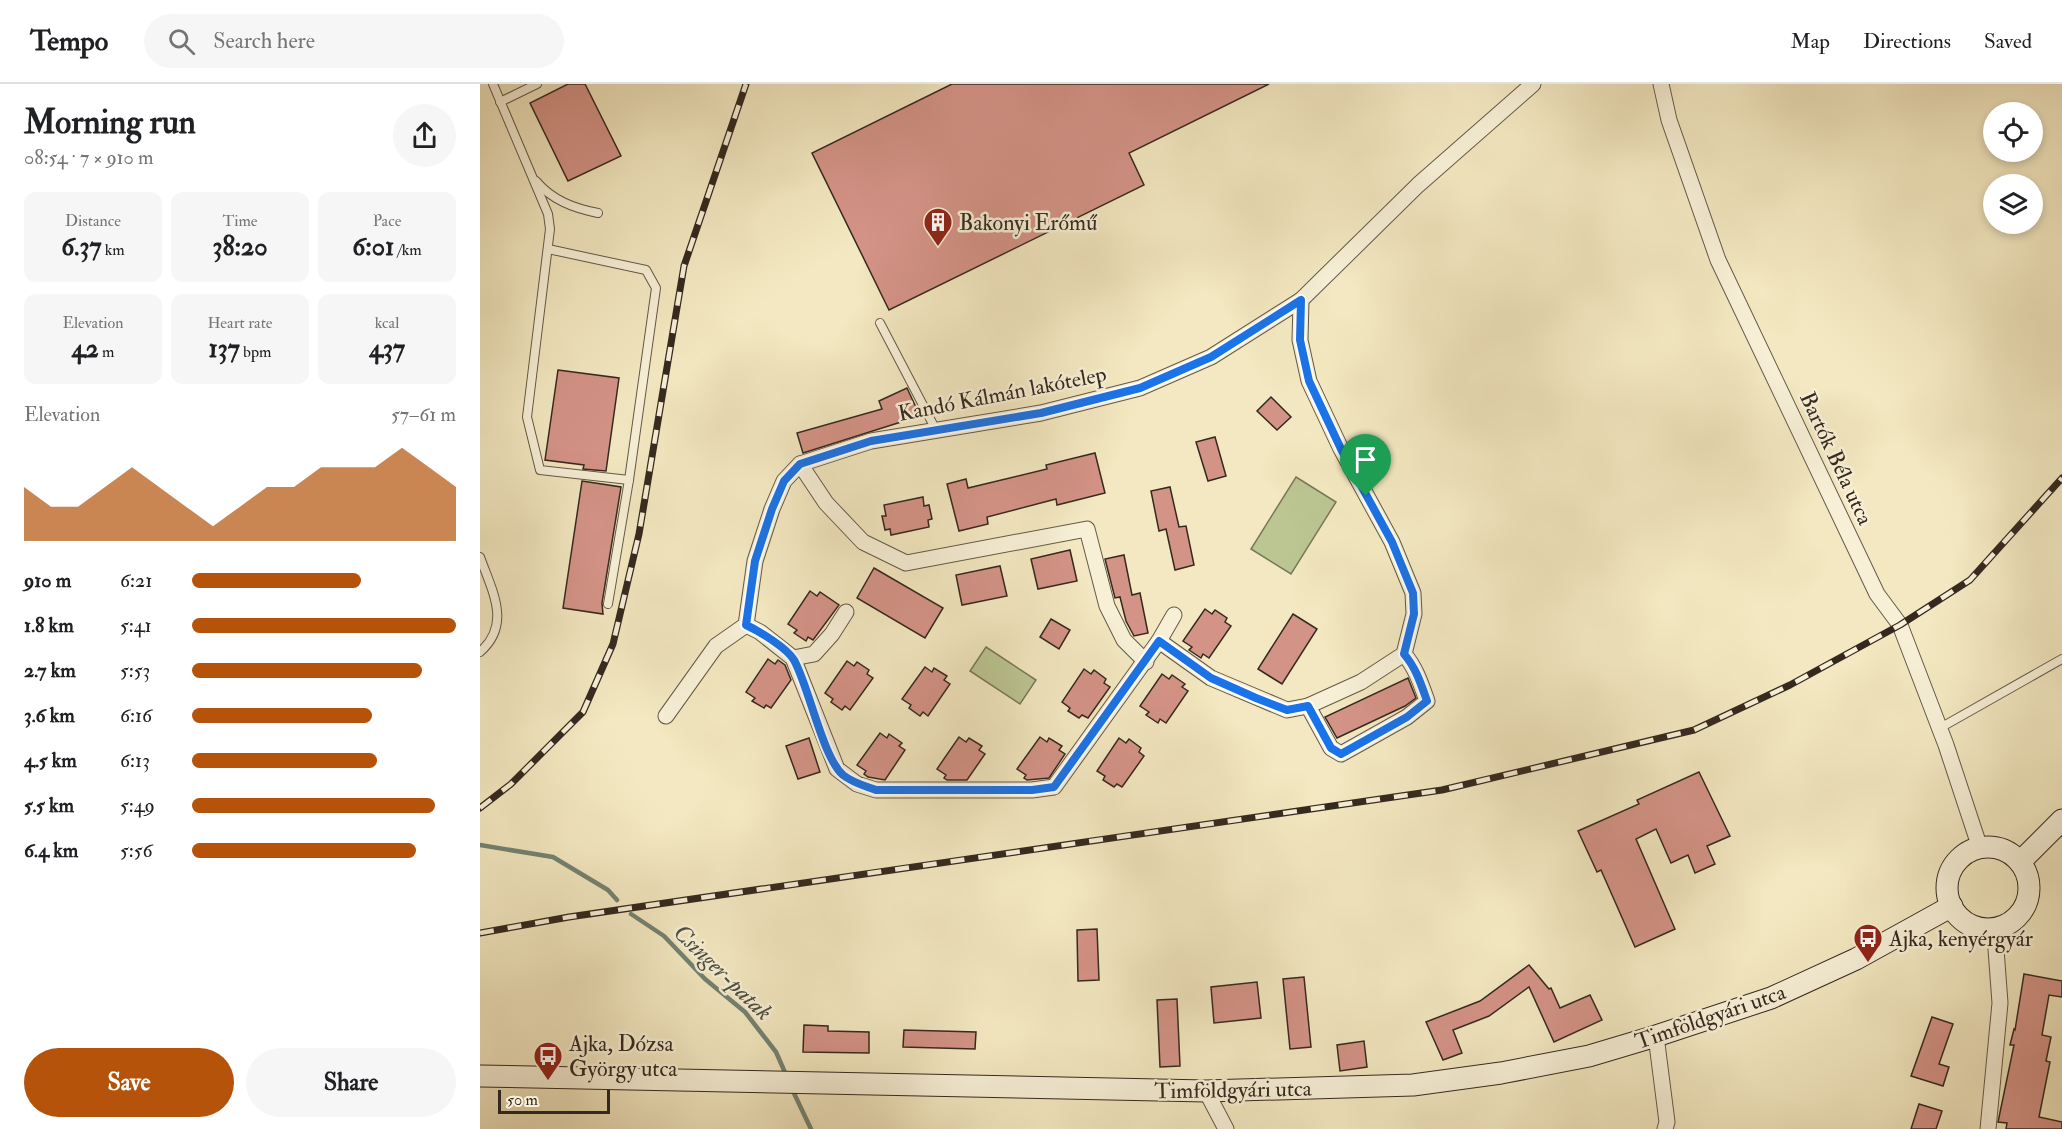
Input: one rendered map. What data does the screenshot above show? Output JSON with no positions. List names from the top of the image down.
{
  "streets": {
    "main road": ["Timföldgyári utca"],
    "street": ["Kandó Kálmán lakótelep", "Bartók Béla utca"]
  },
  "crossings": [
    ["Bartók Béla utca", "Timföldgyári utca"]
  ],
  "water": ["Csinger-patak"],
  "places": {
    "building": ["Bakonyi Erőmű"],
    "bus stop": ["Ajka, kenyérgyár", "Ajka, Dózsa György utca"]
  },
  "scale_bar": "50 m",
  "page": {
    "header": "Tempo",
    "search": "Search here",
    "nav": ["Map", "Directions", "Saved"],
    "heading": ["Morning run", "08:54 · 7 × 910 m"],
    "stats": [
      ["Distance", "6.37 km"],
      ["Time", "38:20"],
      ["Pace", "6:01 /km"],
      ["Elevation", "42 m"],
      ["Heart rate", "137 bpm"],
      ["kcal", "437"]
    ],
    "chart": ["Elevation", "57–61 m"],
    "list": [
      {
        "name": "910 m",
        "note": "6:21"
      },
      {
        "name": "1.8 km",
        "note": "5:41"
      },
      {
        "name": "2.7 km",
        "note": "5:53"
      },
      {
        "name": "3.6 km",
        "note": "6:16"
      },
      {
        "name": "4.5 km",
        "note": "6:13"
      },
      {
        "name": "5.5 km",
        "note": "5:49"
      },
      {
        "name": "6.4 km",
        "note": "5:56"
      }
    ],
    "buttons": ["Save", "Share"],
    "scale": "50 m"
  }
}
